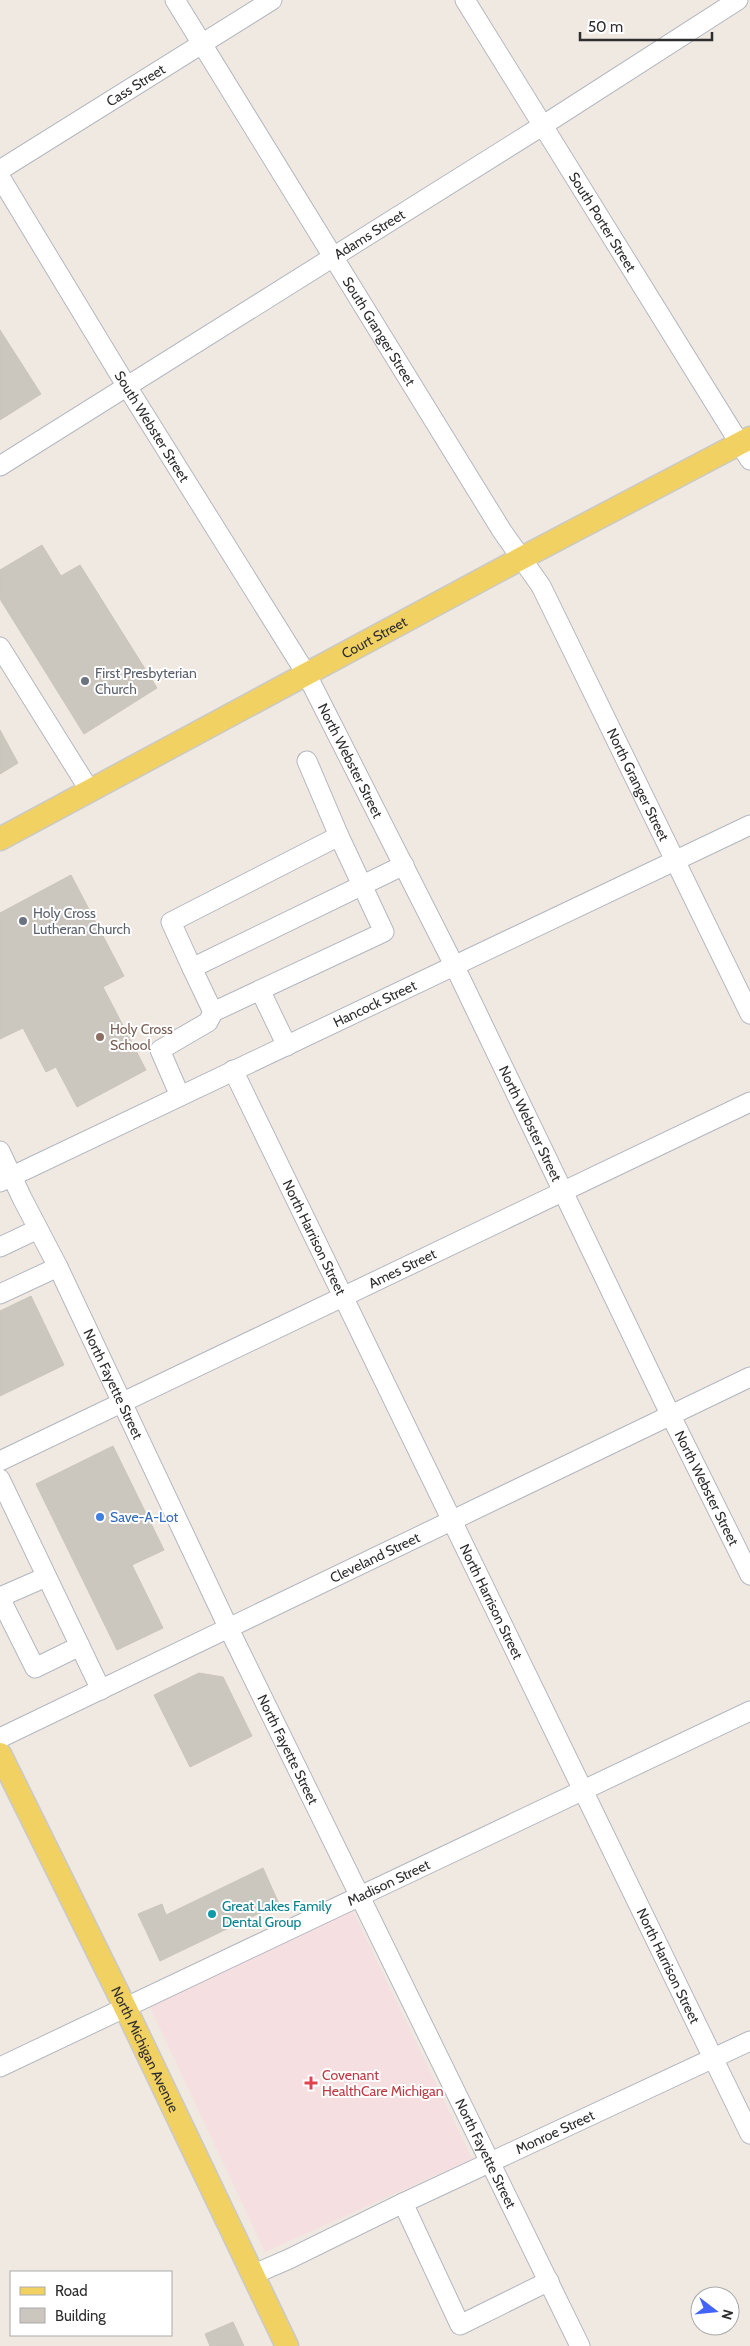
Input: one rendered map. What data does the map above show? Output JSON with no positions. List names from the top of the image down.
{
  "streets": {
    "main road": ["Court Street", "North Michigan Avenue"],
    "street": [
      "Cass Street",
      "South Porter Street",
      "Adams Street",
      "South Granger Street",
      "South Webster Street",
      "North Webster Street",
      "North Granger Street",
      "Hancock Street",
      "North Harrison Street",
      "Ames Street",
      "North Fayette Street",
      "Cleveland Street",
      "Madison Street",
      "Monroe Street"
    ]
  },
  "crossings": [
    ["Cass Street", "South Granger Street"],
    ["South Porter Street", "Adams Street"],
    ["South Porter Street", "Court Street"],
    ["Adams Street", "South Granger Street"],
    ["Adams Street", "South Webster Street"],
    ["South Granger Street", "Court Street"],
    ["South Granger Street", "North Granger Street"],
    ["South Webster Street", "Court Street"],
    ["South Webster Street", "North Webster Street"],
    ["Court Street", "North Webster Street"],
    ["Court Street", "North Granger Street"],
    ["North Webster Street", "Hancock Street"],
    ["North Webster Street", "Ames Street"],
    ["North Webster Street", "Cleveland Street"],
    ["North Granger Street", "Hancock Street"],
    ["Hancock Street", "North Harrison Street"],
    ["Hancock Street", "North Fayette Street"],
    ["North Harrison Street", "Ames Street"],
    ["North Harrison Street", "Cleveland Street"],
    ["North Harrison Street", "Madison Street"],
    ["North Harrison Street", "Monroe Street"],
    ["Ames Street", "North Fayette Street"],
    ["North Fayette Street", "Cleveland Street"],
    ["North Fayette Street", "Madison Street"],
    ["North Fayette Street", "Monroe Street"],
    ["Madison Street", "North Michigan Avenue"],
    ["North Michigan Avenue", "Monroe Street"]
  ],
  "places": {
    "other": [
      "First Presbyterian Church",
      "Holy Cross Lutheran Church",
      "Holy Cross School",
      "Save-A-Lot",
      "Great Lakes Family Dental Group"
    ],
    "health": ["Covenant HealthCare Michigan"]
  },
  "legend": ["Road", "Building"],
  "scale_bar": "50 m",
  "north": "right"
}
